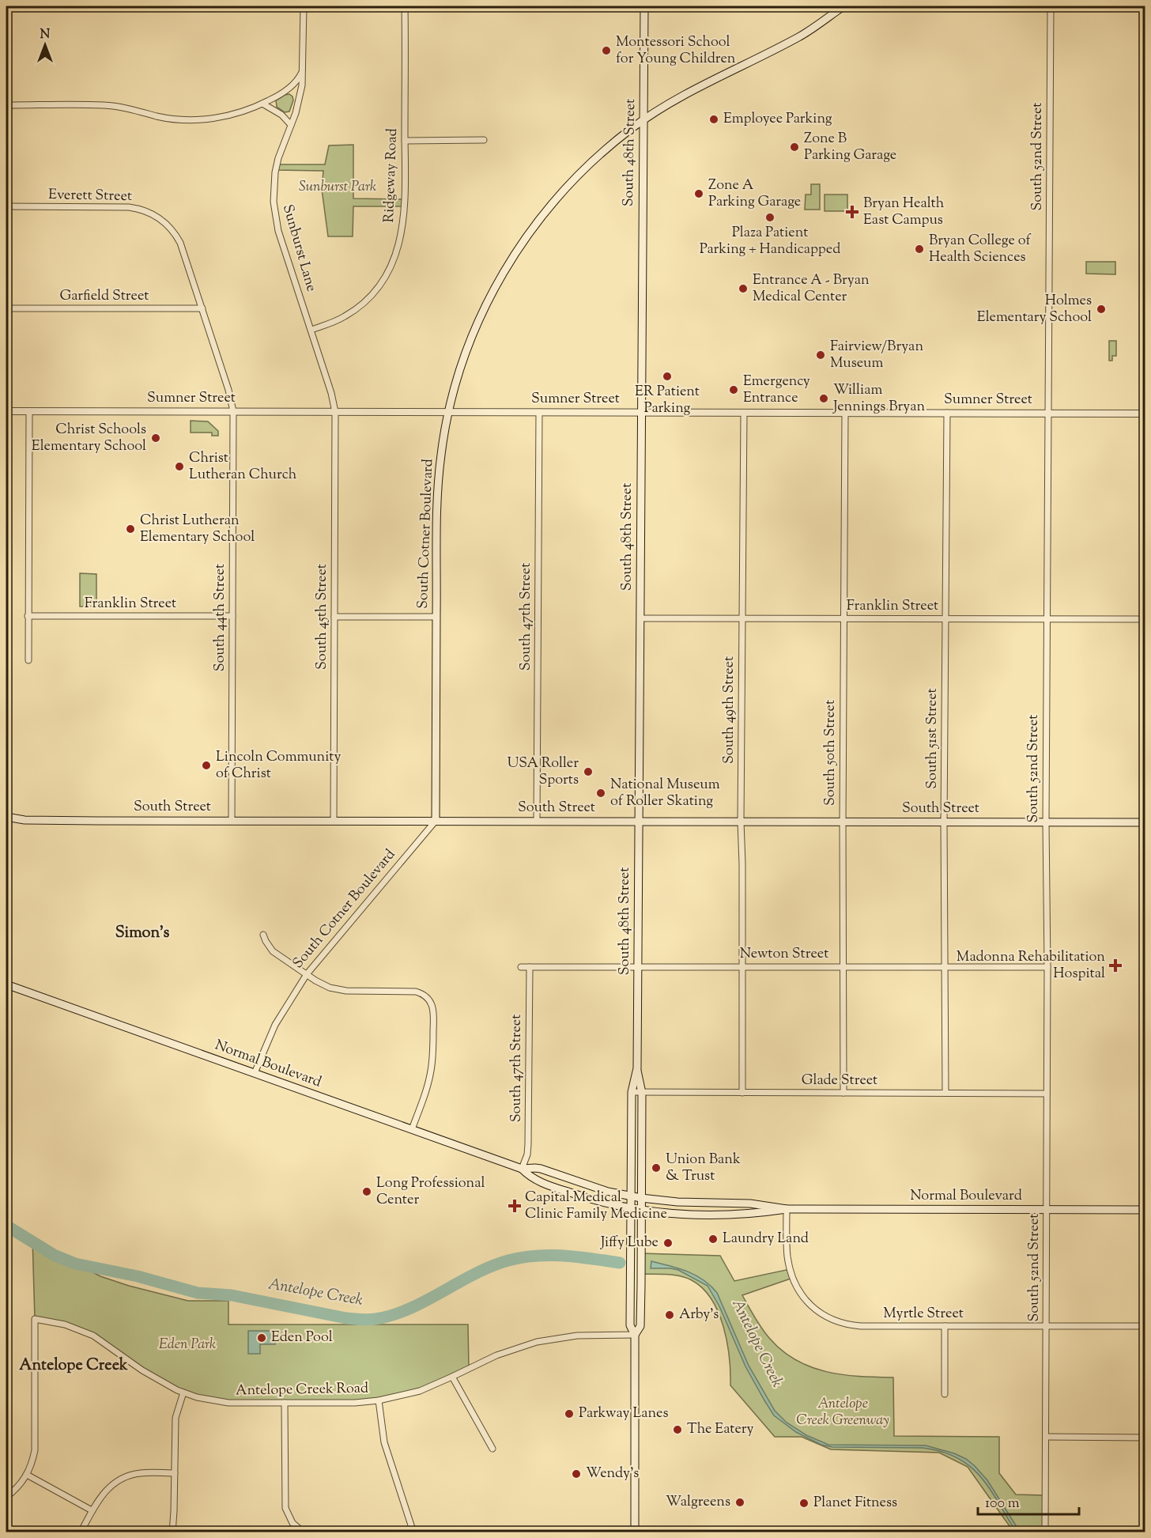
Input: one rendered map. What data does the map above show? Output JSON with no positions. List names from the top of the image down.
{
  "streets": {
    "main road": [
      "South 48th Street",
      "South Cotner Boulevard",
      "South Street",
      "Normal Boulevard"
    ],
    "street": [
      "South 52nd Street",
      "Ridgeway Road",
      "Everett Street",
      "Sunburst Lane",
      "Garfield Street",
      "Sumner Street",
      "Franklin Street",
      "South 45th Street",
      "South 47th Street",
      "South 44th Street",
      "South 49th Street",
      "South 51st Street",
      "South 50th Street",
      "Newton Street",
      "Glade Street",
      "Myrtle Street",
      "Antelope Creek Road"
    ]
  },
  "crossings": [
    ["South 48th Street", "Sumner Street"],
    ["South 48th Street", "South Cotner Boulevard"],
    ["South 48th Street", "Franklin Street"],
    ["South 48th Street", "South Street"],
    ["South 48th Street", "Newton Street"],
    ["South 48th Street", "Normal Boulevard"],
    ["South 48th Street", "Glade Street"],
    ["South 48th Street", "Antelope Creek Road"],
    ["South 52nd Street", "Sumner Street"],
    ["South 52nd Street", "Franklin Street"],
    ["South 52nd Street", "South Street"],
    ["South 52nd Street", "Newton Street"],
    ["South 52nd Street", "Normal Boulevard"],
    ["South 52nd Street", "Glade Street"],
    ["South 52nd Street", "Myrtle Street"],
    ["Ridgeway Road", "Sunburst Lane"],
    ["Everett Street", "South 44th Street"],
    ["Sunburst Lane", "Sumner Street"],
    ["Sunburst Lane", "South 45th Street"],
    ["Garfield Street", "South 44th Street"],
    ["Sumner Street", "South Cotner Boulevard"],
    ["Sumner Street", "South 45th Street"],
    ["Sumner Street", "South 47th Street"],
    ["Sumner Street", "South 44th Street"],
    ["Sumner Street", "South 49th Street"],
    ["Sumner Street", "South 51st Street"],
    ["Sumner Street", "South 50th Street"],
    ["South Cotner Boulevard", "South Street"],
    ["South Cotner Boulevard", "Normal Boulevard"],
    ["Franklin Street", "South 44th Street"],
    ["Franklin Street", "South 49th Street"],
    ["Franklin Street", "South 51st Street"],
    ["Franklin Street", "South 50th Street"],
    ["South 45th Street", "South Street"],
    ["South 47th Street", "South Street"],
    ["South 47th Street", "Newton Street"],
    ["South 47th Street", "Normal Boulevard"],
    ["South 44th Street", "South Street"],
    ["South 49th Street", "South Street"],
    ["South 49th Street", "Newton Street"],
    ["South 49th Street", "Glade Street"],
    ["South 51st Street", "South Street"],
    ["South 51st Street", "Newton Street"],
    ["South 51st Street", "Glade Street"],
    ["South 50th Street", "South Street"],
    ["South 50th Street", "Newton Street"],
    ["South 50th Street", "Glade Street"],
    ["Normal Boulevard", "Myrtle Street"]
  ],
  "districts": ["Simon's", "Antelope Creek"],
  "water": ["Antelope Creek"],
  "parks": ["Sunburst Park", "Eden Park", "Antelope Creek Greenway"],
  "places": {
    "other": [
      "Montessori School for Young Children",
      "Employee Parking",
      "Zone B Parking Garage",
      "Zone A Parking Garage",
      "Plaza Patient Parking + Handicapped",
      "Bryan College of Health Sciences",
      "Entrance A - Bryan Medical Center",
      "Holmes Elementary School",
      "Fairview/Bryan Museum",
      "ER Patient Parking",
      "Emergency Entrance",
      "William Jennings Bryan",
      "Christ Schools Elementary School",
      "Christ Lutheran Church",
      "Christ Lutheran Elementary School",
      "Lincoln Community of Christ",
      "USA Roller Sports",
      "National Museum of Roller Skating",
      "Union Bank & Trust",
      "Long Professional Center",
      "Laundry Land",
      "Jiffy Lube",
      "Arby's",
      "Eden Pool",
      "Parkway Lanes",
      "The Eatery",
      "Wendy's",
      "Walgreens",
      "Planet Fitness"
    ],
    "health": ["Bryan Health East Campus", "Madonna Rehabilitation Hospital", "Capital Medical Clinic Family Medicine"]
  },
  "scale_bar": "100 m",
  "north": "top"
}
